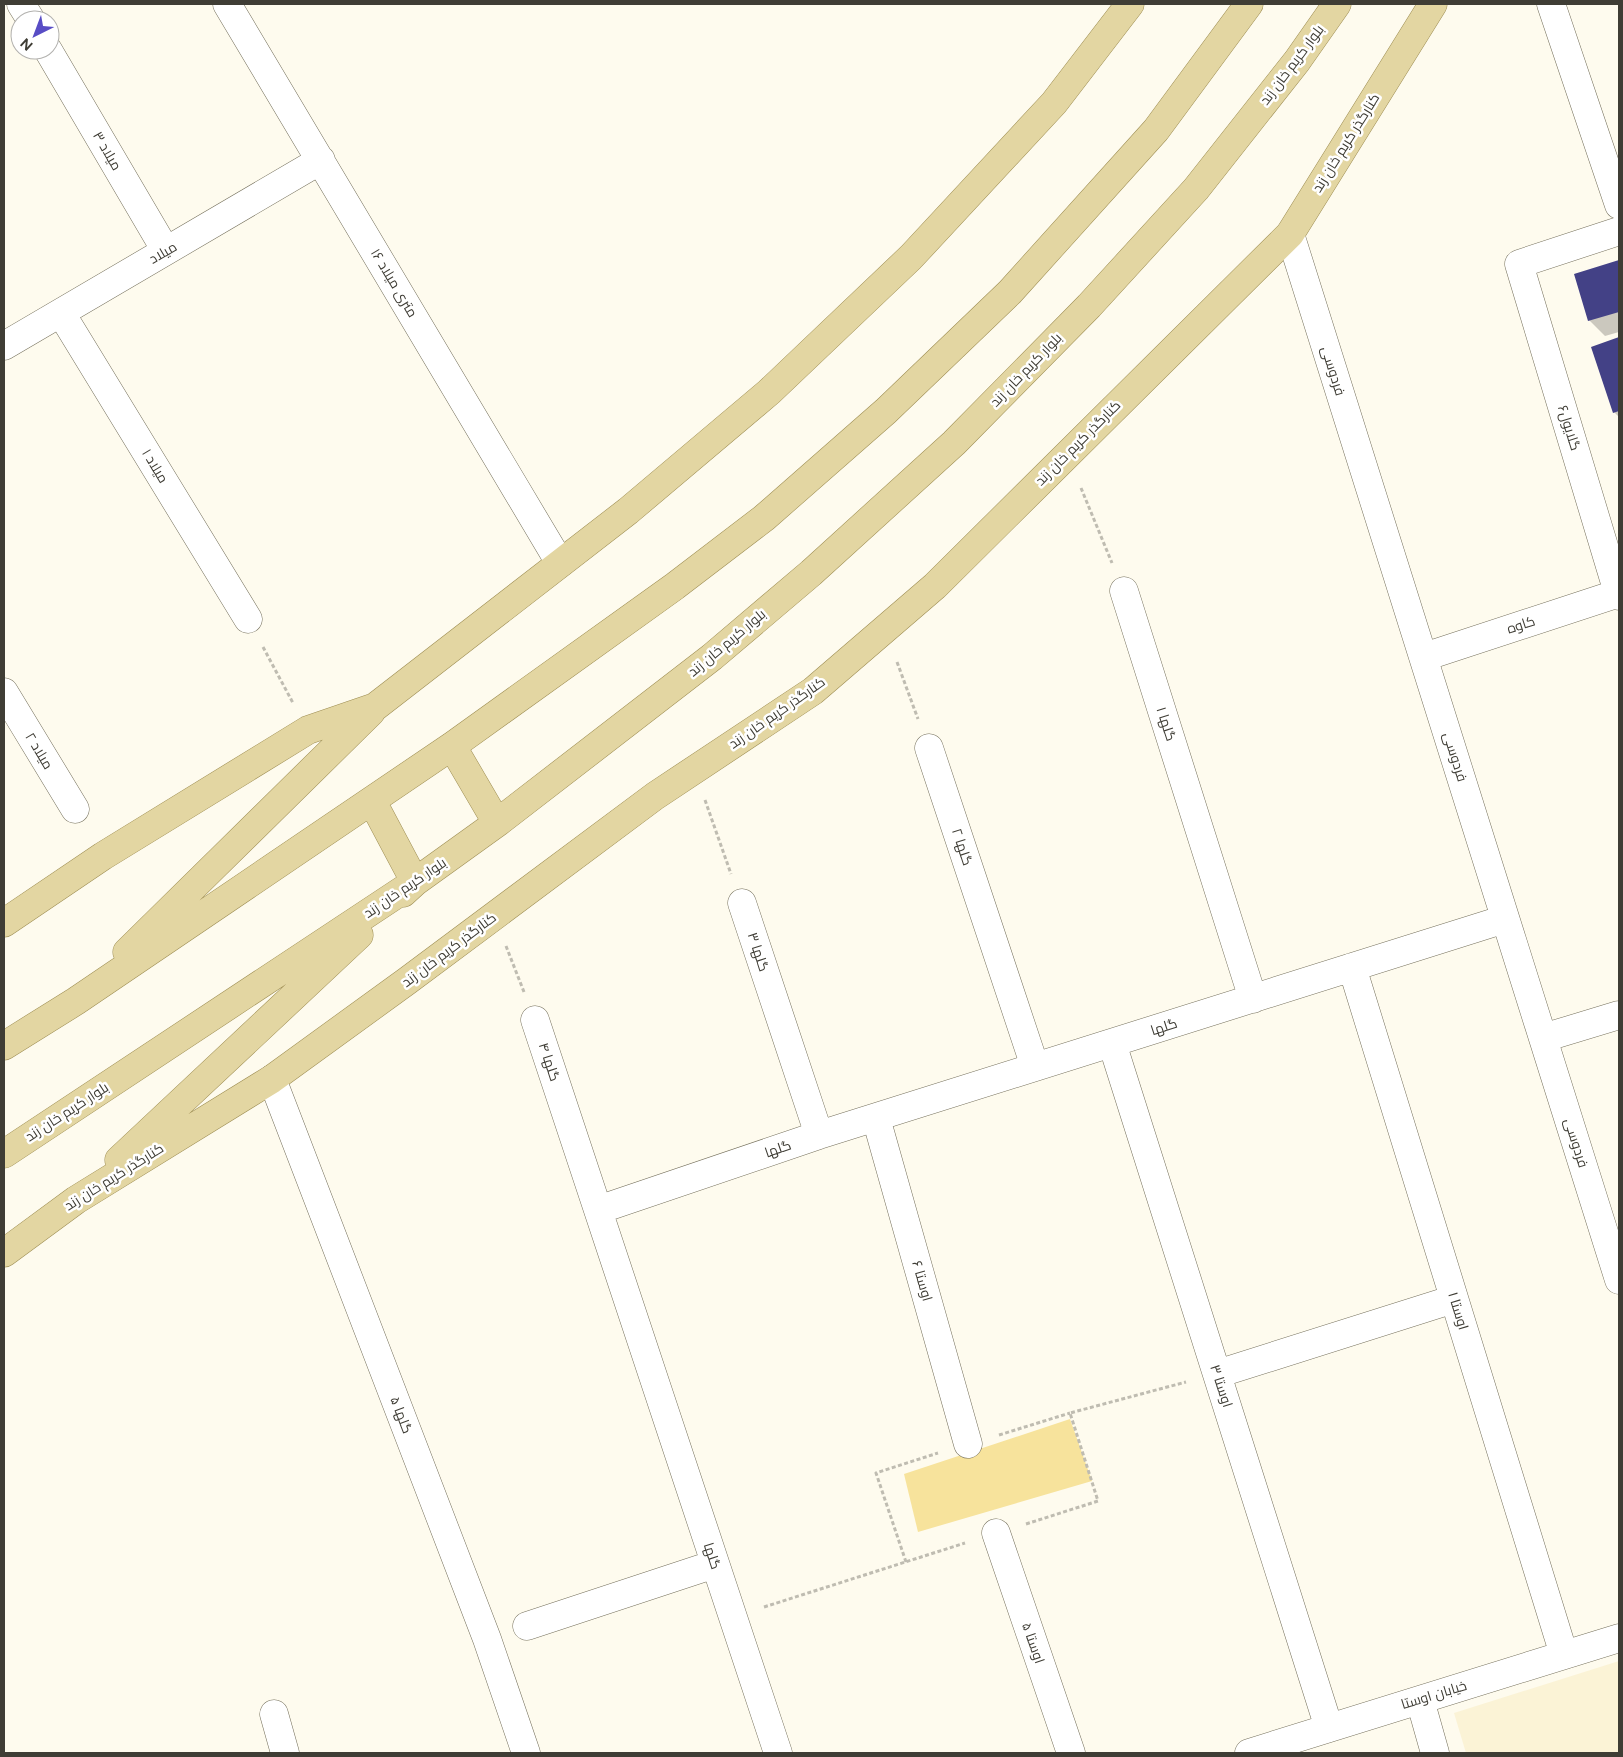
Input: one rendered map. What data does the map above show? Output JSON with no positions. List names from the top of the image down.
{
  "streets": {
    "main road": ["بلوار کریم خان زند", "کنارگذر کریم خان زند"],
    "street": [
      "میلاد ۳",
      "میلاد",
      "۱۶ متری میلاد",
      "فردوسی",
      "گلایول۶",
      "میلاد ۱",
      "کاوه",
      "گلها ۱",
      "میلاد ۲",
      "گلها ۲",
      "گلها ۳",
      "گلها",
      "گلها ۴",
      "اوستا ۶",
      "اوستا ۱",
      "اوستا ۳",
      "گلها ۵",
      "اوستا ۵",
      "خیابان اوستا"
    ]
  },
  "crossings": [
    ["کنارگذر کریم خان زند", "فردوسی"],
    ["کنارگذر کریم خان زند", "گلها ۵"],
    ["میلاد ۳", "میلاد"],
    ["میلاد", "۱۶ متری میلاد"],
    ["میلاد", "میلاد ۱"],
    ["فردوسی", "کاوه"],
    ["فردوسی", "گلها"],
    ["گلایول۶", "کاوه"],
    ["گلها ۱", "گلها"],
    ["گلها ۲", "گلها"],
    ["گلها ۳", "گلها"],
    ["گلها", "گلها ۴"],
    ["گلها", "اوستا ۶"],
    ["گلها", "اوستا ۱"],
    ["گلها", "اوستا ۳"],
    ["اوستا ۱", "خیابان اوستا"],
    ["اوستا ۳", "خیابان اوستا"]
  ],
  "north": "bottom left"
}
